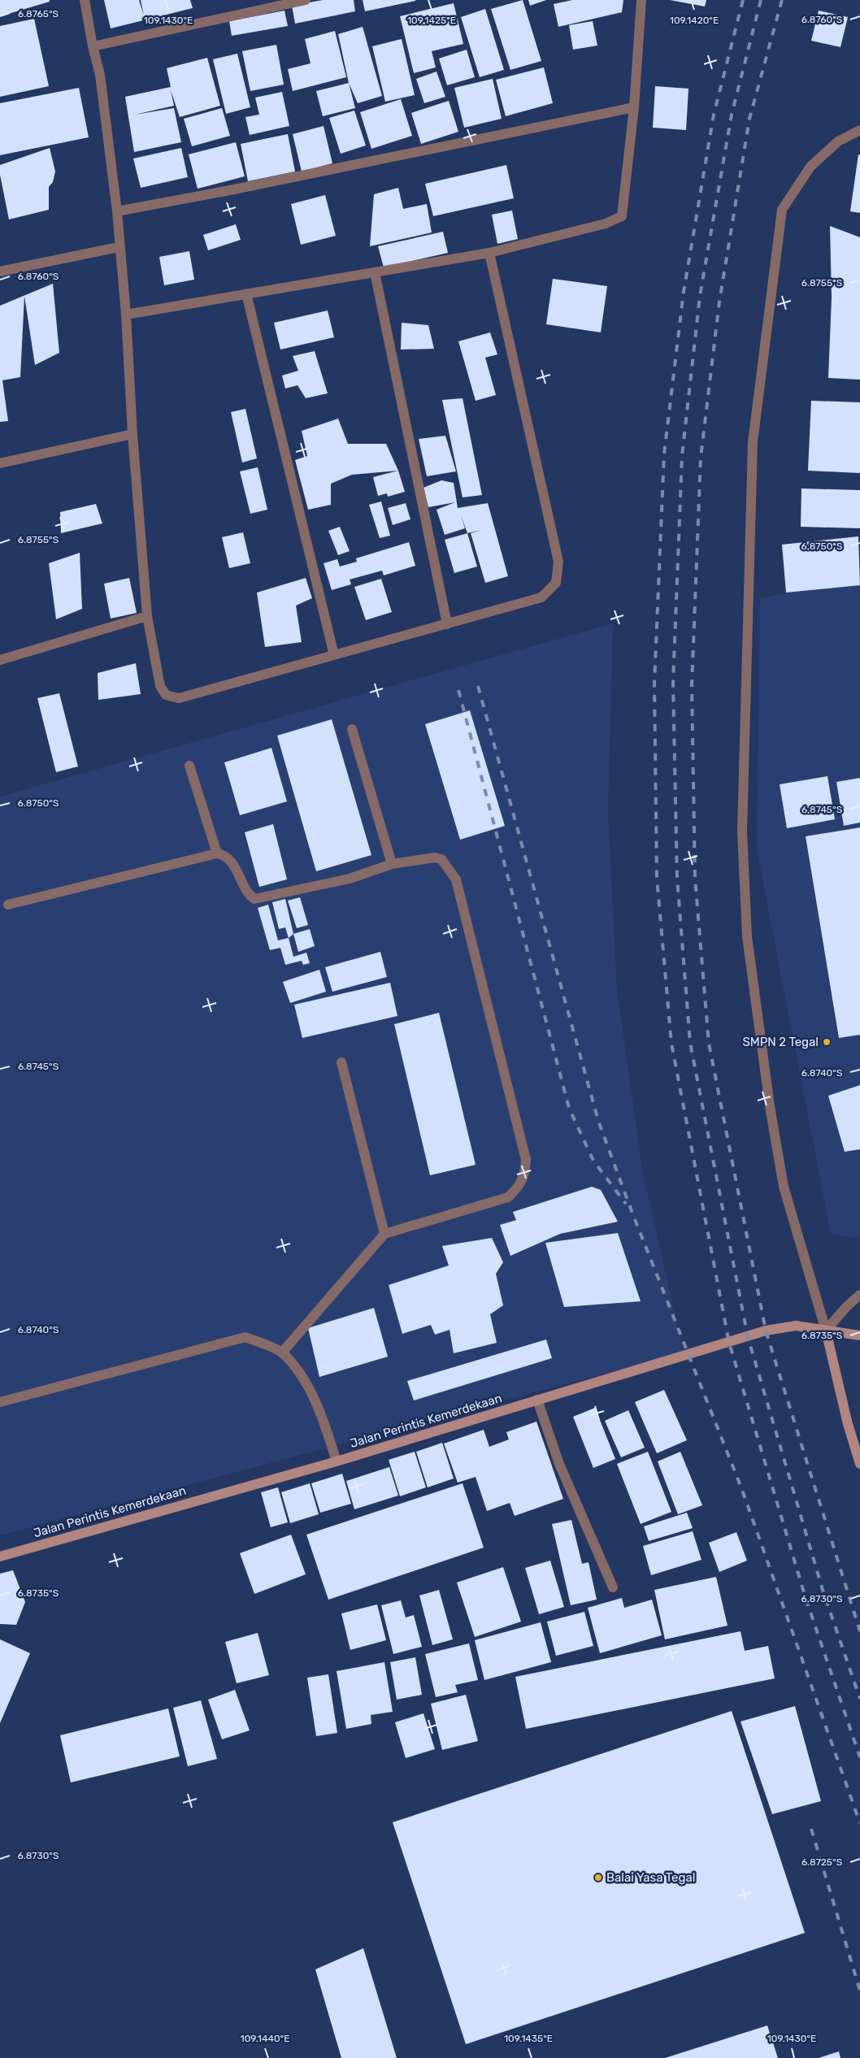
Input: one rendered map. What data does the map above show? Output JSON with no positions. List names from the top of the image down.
{
  "streets": {
    "street": ["Jalan Perintis Kemerdekaan"]
  },
  "places": ["SMPN 2 Tegal", "Balai Yasa Tegal"],
  "coordinates": [
    "6.8765°S",
    "6.8760°S",
    "109.1430°E",
    "109.1425°E",
    "109.1420°E",
    "6.8755°S",
    "6.8750°S",
    "6.8745°S",
    "6.8740°S",
    "6.8735°S",
    "6.8730°S",
    "6.8725°S",
    "109.1440°E",
    "109.1435°E"
  ]
}
